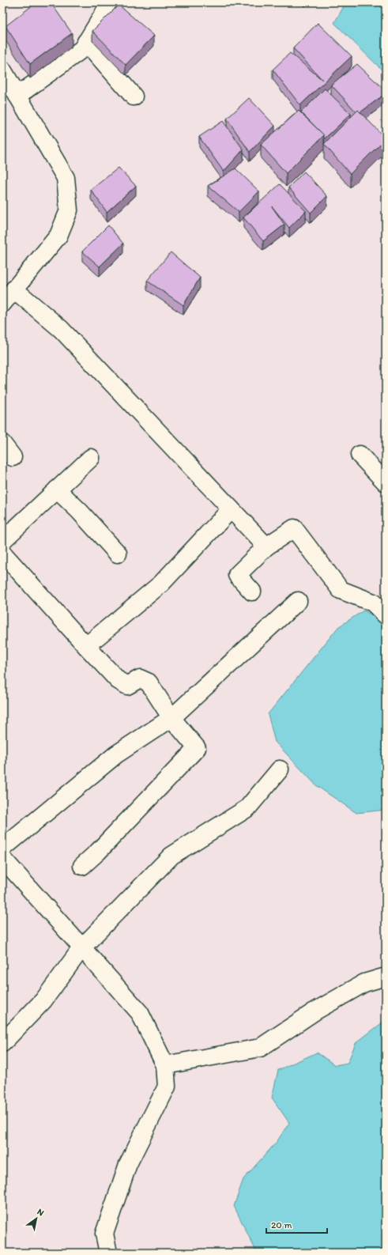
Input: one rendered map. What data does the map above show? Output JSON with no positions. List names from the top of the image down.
{
  "scale_bar": "20 m",
  "north": "top right"
}
